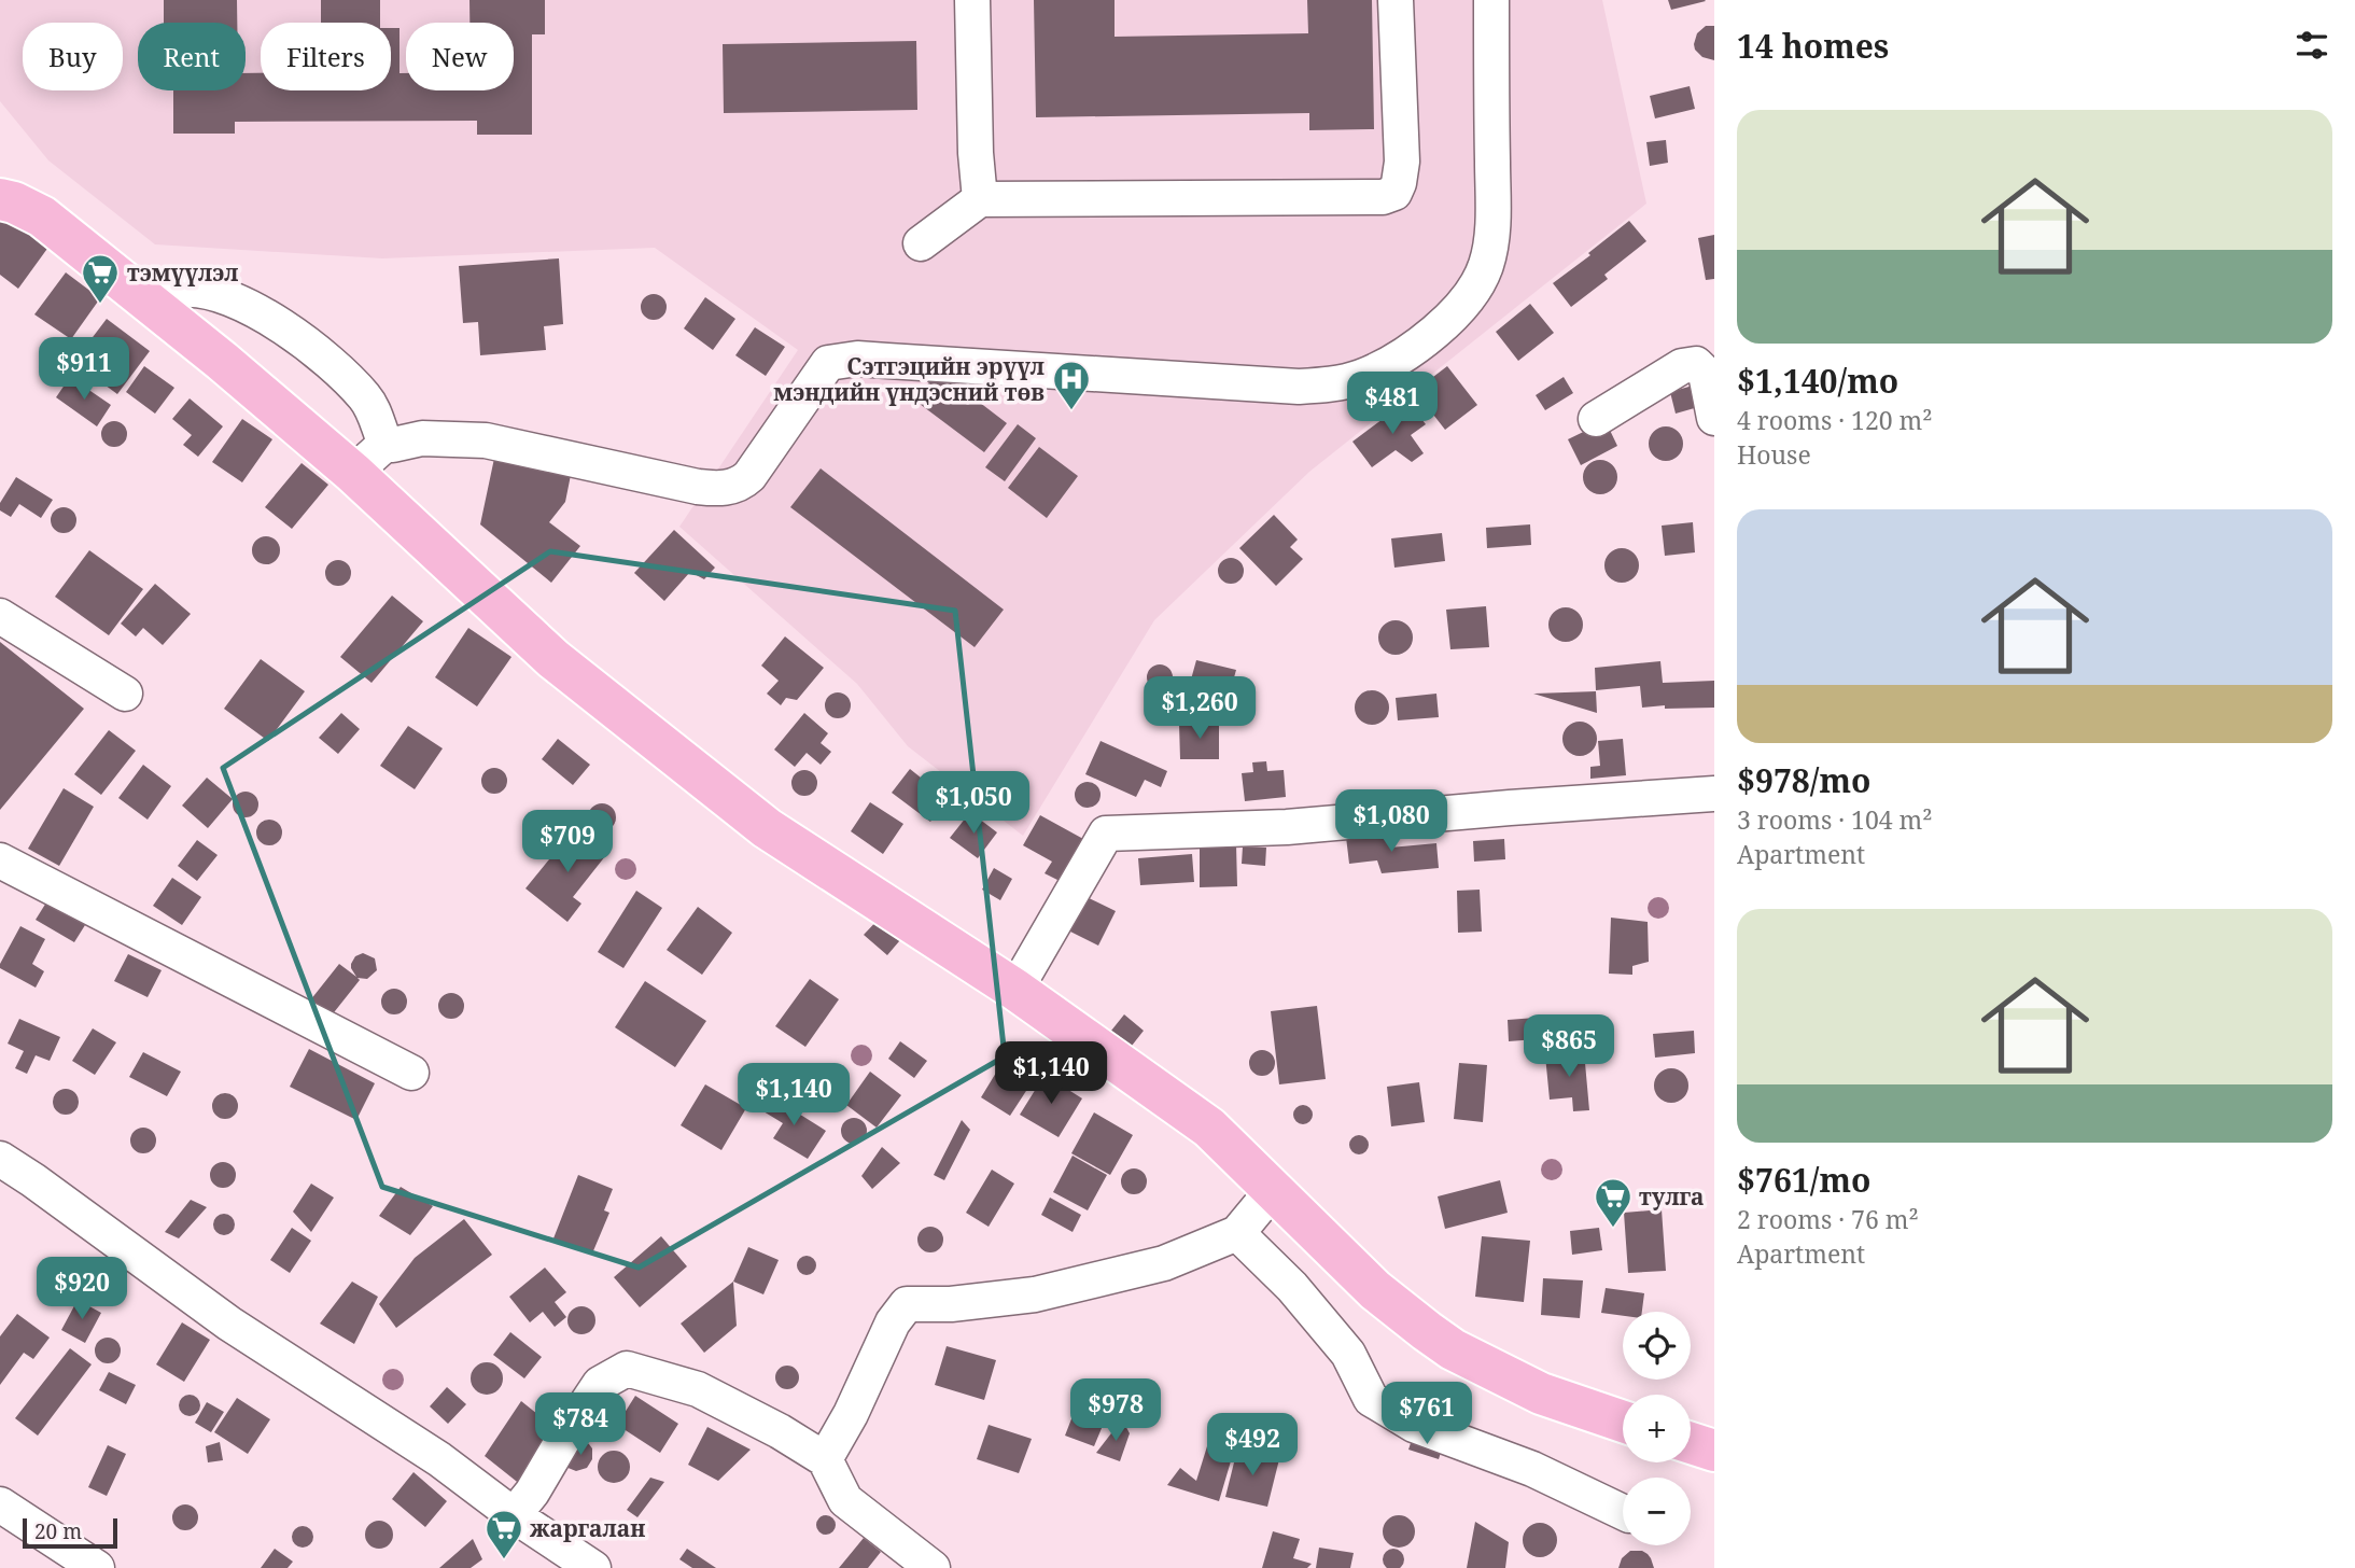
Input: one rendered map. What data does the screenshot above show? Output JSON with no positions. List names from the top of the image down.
{
  "places": {
    "supermarket": ["тэмүүлэл", "тулга", "жаргалан"],
    "hospital": ["Сэтгэцийн эрүүл мэндийн үндэсний төв"]
  },
  "scale_bar": "20 m",
  "page": {
    "heading": "14 homes",
    "chip": [
      "Buy",
      "Rent",
      "Filters",
      "New"
    ],
    "list": [
      {
        "name": "$1,140/mo",
        "note": "4 rooms · 120 m² · House"
      },
      {
        "name": "$978/mo",
        "note": "3 rooms · 104 m² · Apartment"
      },
      {
        "name": "$761/mo",
        "note": "2 rooms · 76 m² · Apartment"
      }
    ],
    "price": [
      "$911",
      "$481",
      "$1,260",
      "$1,050",
      "$1,080",
      "$709",
      "$865",
      "$1,140",
      "$1,140",
      "$920",
      "$978",
      "$761",
      "$784",
      "$492"
    ],
    "map_buttons": ["+", "−"],
    "scale": "20 m"
  }
}
